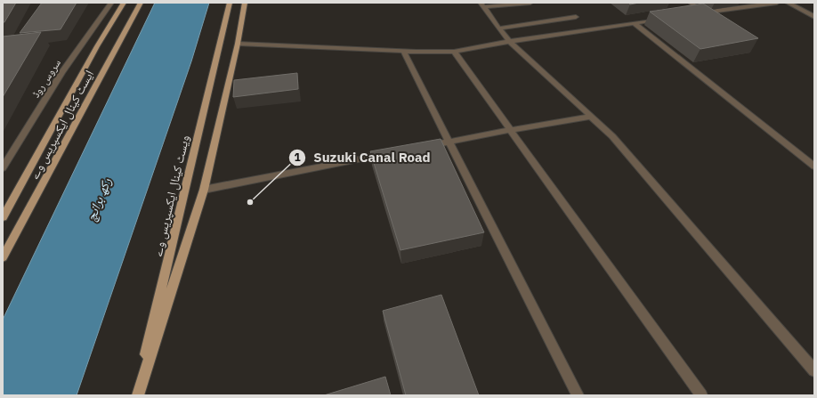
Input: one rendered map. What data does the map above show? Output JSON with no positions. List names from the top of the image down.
{
  "streets": {
    "main road": ["ایسٹ کینال ایکسپریس وے", "ویسٹ کینال ایکسپریس وے"],
    "street": ["سروس روڈ"]
  },
  "water": ["رکھ برانچ"],
  "places": ["Suzuki Canal Road"]
}
